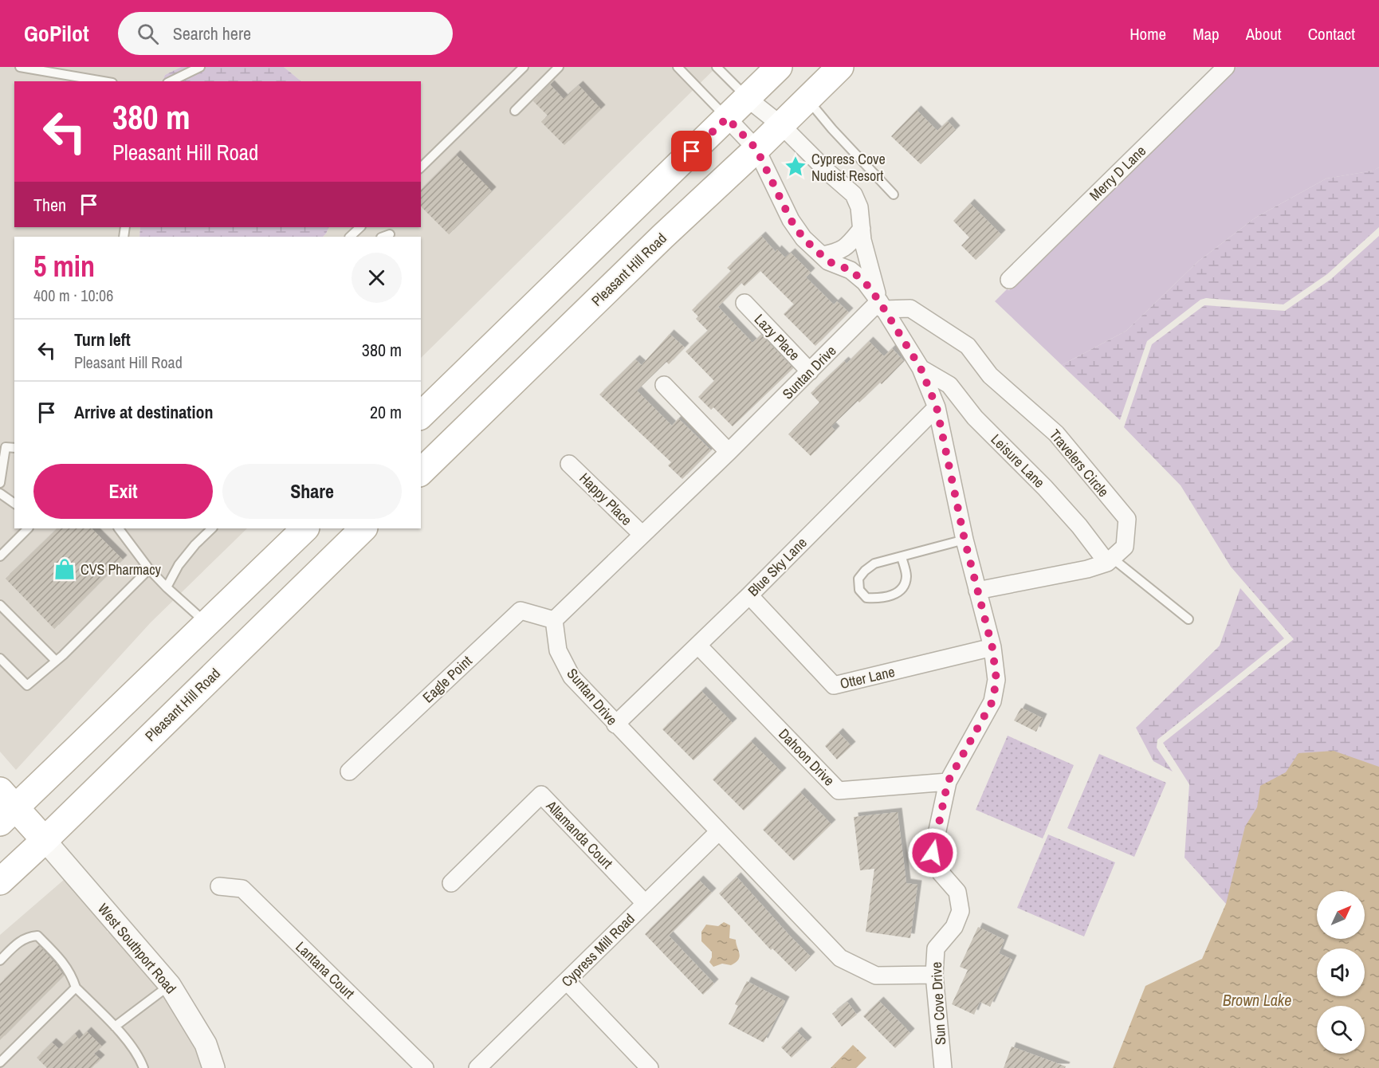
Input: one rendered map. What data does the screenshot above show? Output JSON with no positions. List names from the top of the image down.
{
  "streets": {
    "main road": ["Pleasant Hill Road"],
    "street": [
      "Merry D Lane",
      "Lazy Place",
      "Suntan Drive",
      "Leisure Lane",
      "Travelers Circle",
      "Happy Place",
      "Blue Sky Lane",
      "Otter Lane",
      "Eagle Point",
      "Dahoon Drive",
      "Allamanda Court",
      "West Southport Road",
      "Cypress Mill Road",
      "Lantana Court",
      "Sun Cove Drive"
    ]
  },
  "crossings": [
    ["Pleasant Hill Road", "West Southport Road"],
    ["Pleasant Hill Road", "Sun Cove Drive"],
    ["Lazy Place", "Suntan Drive"],
    ["Suntan Drive", "Travelers Circle"],
    ["Suntan Drive", "Happy Place"],
    ["Suntan Drive", "Blue Sky Lane"],
    ["Suntan Drive", "Eagle Point"],
    ["Suntan Drive", "Cypress Mill Road"],
    ["Suntan Drive", "Sun Cove Drive"],
    ["Leisure Lane", "Travelers Circle"],
    ["Leisure Lane", "Sun Cove Drive"],
    ["Travelers Circle", "Sun Cove Drive"],
    ["Blue Sky Lane", "Otter Lane"],
    ["Blue Sky Lane", "Dahoon Drive"],
    ["Blue Sky Lane", "Sun Cove Drive"],
    ["Otter Lane", "Sun Cove Drive"],
    ["Dahoon Drive", "Sun Cove Drive"],
    ["Allamanda Court", "Cypress Mill Road"]
  ],
  "water": ["Brown Lake"],
  "places": {
    "place": ["Cypress Cove Nudist Resort"],
    "shop": ["CVS Pharmacy"]
  },
  "north": "top right",
  "page": {
    "header": "GoPilot",
    "search": "Search here",
    "nav": [
      "Home",
      "Map",
      "About",
      "Contact"
    ],
    "turn": ["380 m", "Pleasant Hill Road"],
    "then": "Then",
    "heading": ["5 min", "400 m · 10:06"],
    "list": [
      {
        "name": "Turn left",
        "note": "Pleasant Hill Road",
        "value": "380 m"
      },
      {
        "name": "Arrive at destination",
        "value": "20 m"
      }
    ],
    "buttons": ["Exit", "Share"]
  }
}
